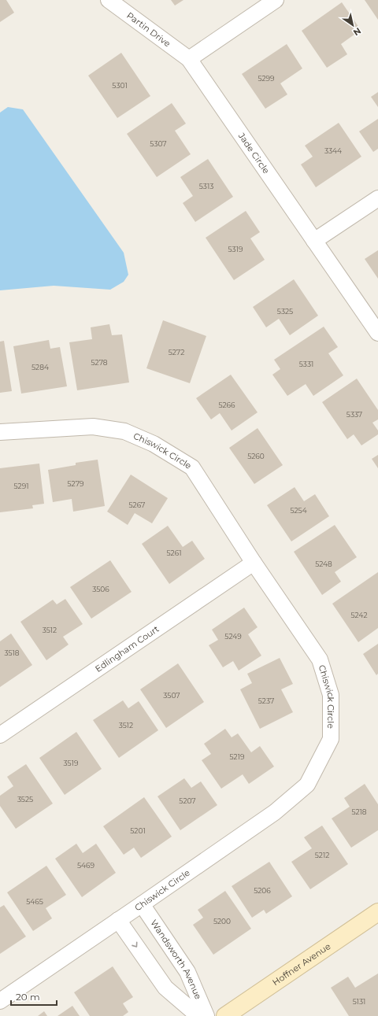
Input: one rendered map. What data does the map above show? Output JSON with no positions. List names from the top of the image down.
{
  "streets": {
    "main road": ["Hoffner Avenue"],
    "street": [
      "Partin Drive",
      "Jade Circle",
      "Chiswick Circle",
      "Edlingham Court",
      "Wandsworth Avenue"
    ]
  },
  "crossings": [
    ["Partin Drive", "Jade Circle"],
    ["Chiswick Circle", "Edlingham Court"],
    ["Chiswick Circle", "Wandsworth Avenue"]
  ],
  "house_numbers": [
    "5299",
    "5301",
    "5307",
    "3344",
    "5313",
    "5319",
    "5325",
    "5272",
    "5278",
    "5331",
    "5284",
    "5266",
    "5337",
    "5260",
    "5279",
    "5291",
    "5267",
    "5254",
    "5261",
    "5248",
    "3506",
    "5242",
    "3512",
    "5249",
    "3518",
    "3507",
    "5237",
    "3512",
    "5219",
    "3519",
    "3525",
    "5207",
    "5218",
    "5201",
    "5212",
    "5469",
    "5206",
    "5465",
    "5200",
    "5131"
  ],
  "scale_bar": "20 m",
  "north": "bottom right"
}
